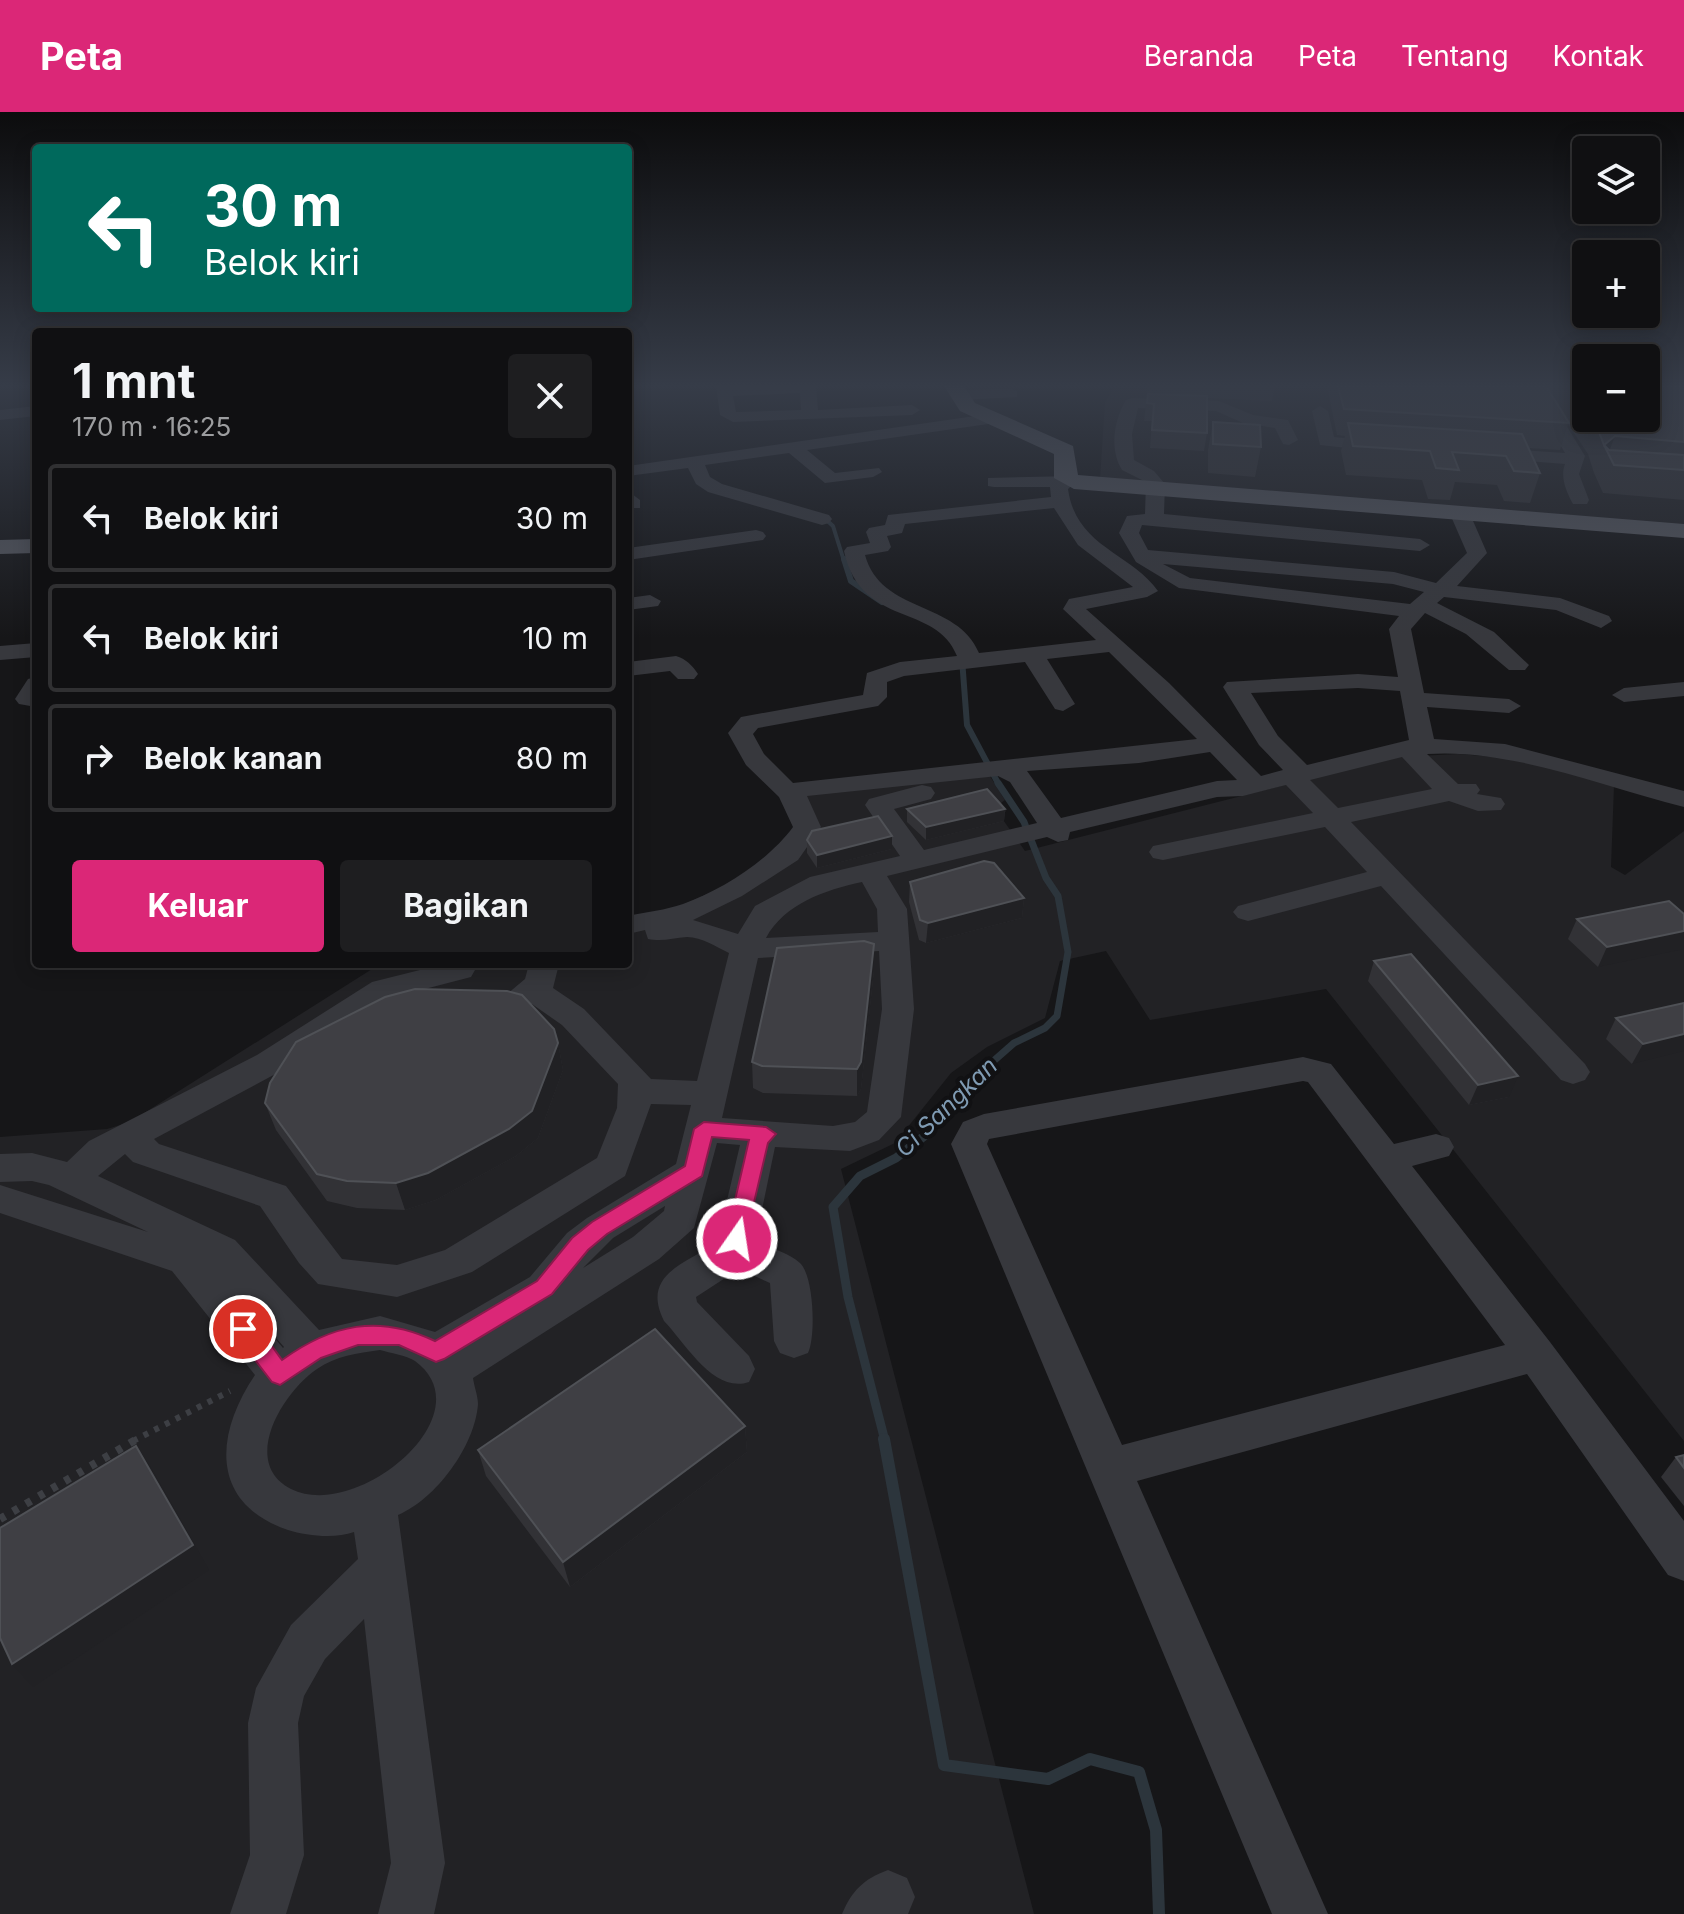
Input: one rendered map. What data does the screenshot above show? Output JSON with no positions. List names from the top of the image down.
{
  "water": ["Ci Sangkan"],
  "page": {
    "header": "Peta",
    "nav": [
      "Beranda",
      "Peta",
      "Tentang",
      "Kontak"
    ],
    "map_buttons": ["+", "−"],
    "turn": ["30 m", "Belok kiri"],
    "heading": ["1 mnt", "170 m · 16:25"],
    "list": [
      {
        "name": "Belok kiri",
        "value": "30 m"
      },
      {
        "name": "Belok kiri",
        "value": "10 m"
      },
      {
        "name": "Belok kanan",
        "value": "80 m"
      }
    ],
    "buttons": ["Keluar", "Bagikan"]
  }
}
